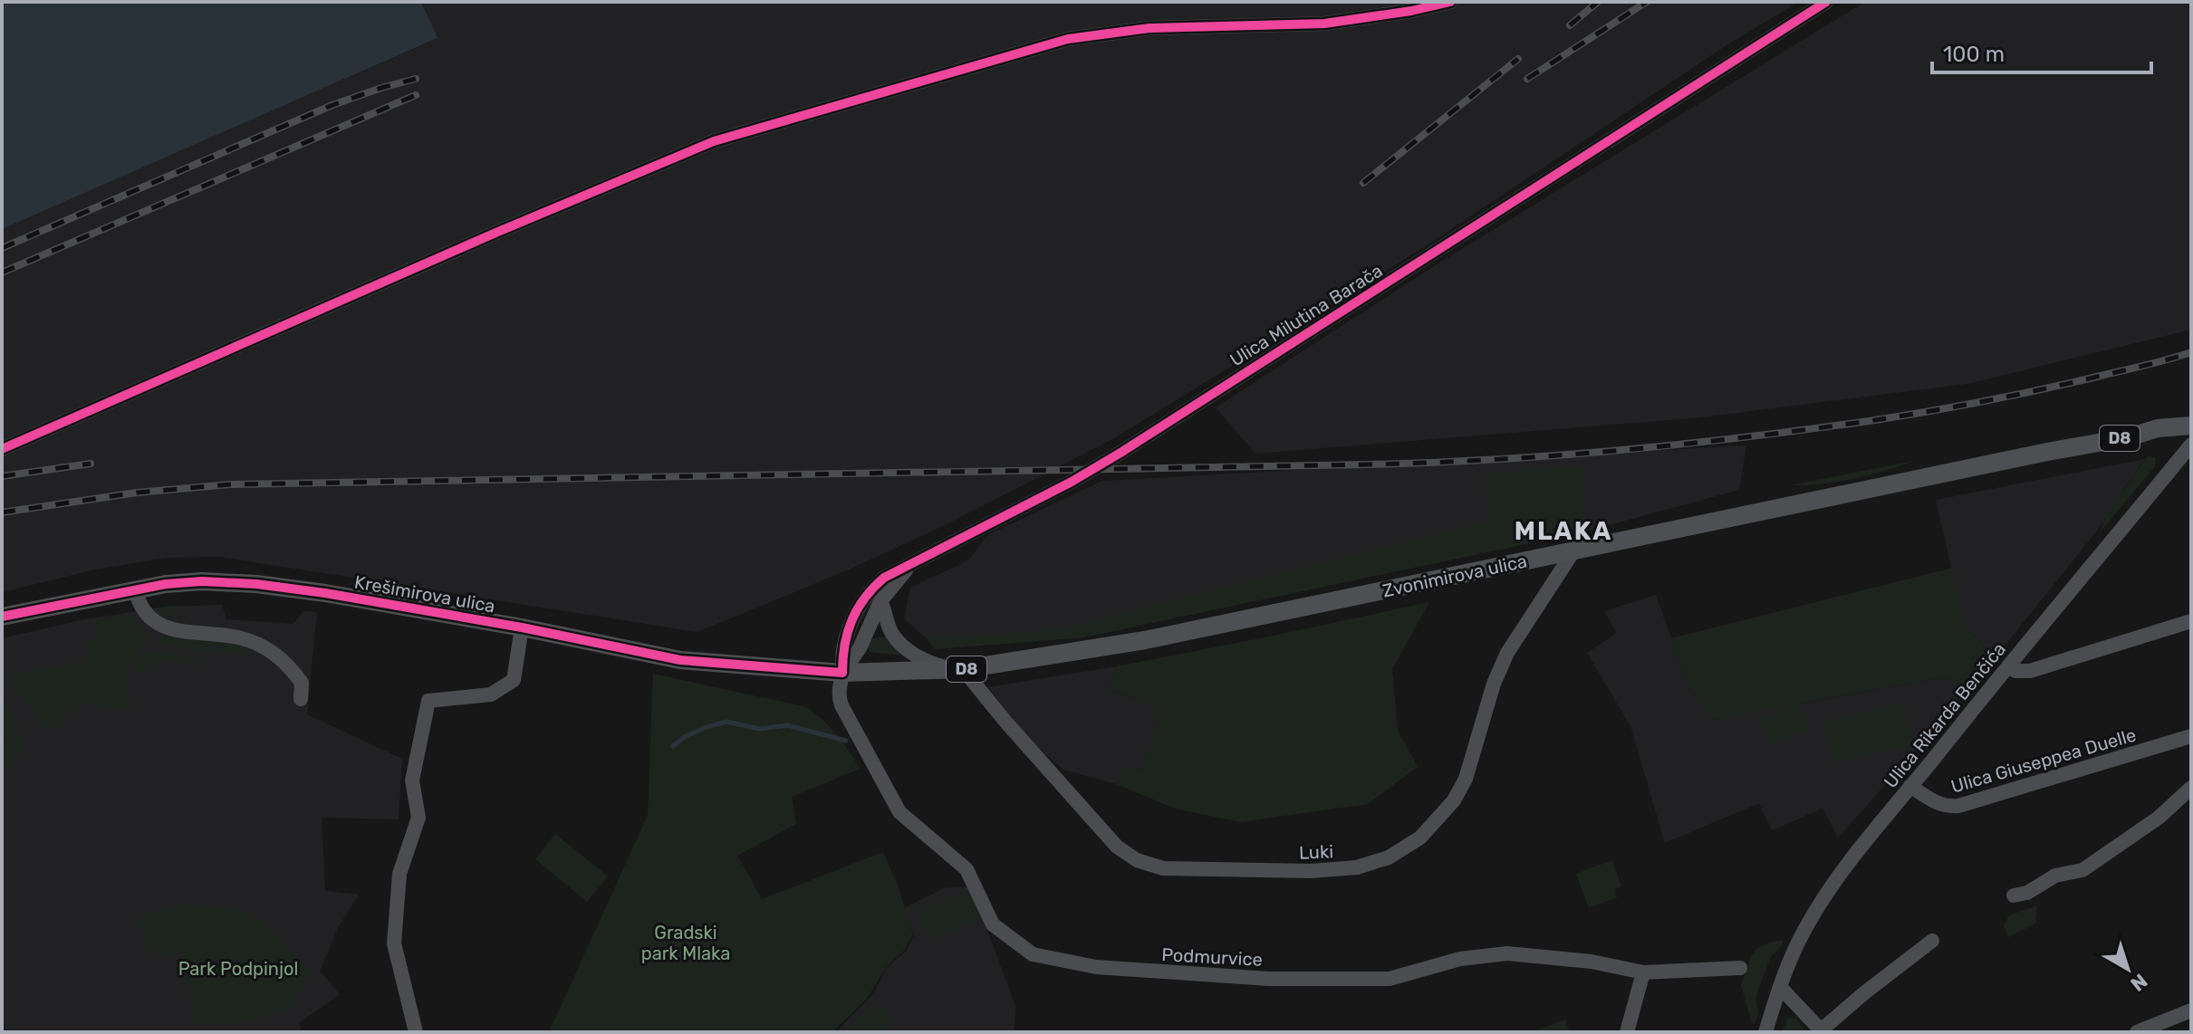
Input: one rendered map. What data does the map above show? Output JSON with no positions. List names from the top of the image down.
{
  "streets": {
    "main road": ["D8", "Zvonimirova ulica", "Krešimirova ulica"],
    "street": [
      "Ulica Milutina Barača",
      "Ulica Rikarda Benčića",
      "Ulica Giuseppea Duelle",
      "Luki",
      "Podmurvice"
    ]
  },
  "crossings": [
    ["Ulica Milutina Barača", "Zvonimirova ulica"],
    ["Ulica Milutina Barača", "Krešimirova ulica"],
    ["Ulica Milutina Barača", "Podmurvice"],
    ["Zvonimirova ulica", "Krešimirova ulica"],
    ["Zvonimirova ulica", "Luki"],
    ["Zvonimirova ulica", "Podmurvice"],
    ["Krešimirova ulica", "Podmurvice"],
    ["Ulica Rikarda Benčića", "Ulica Giuseppea Duelle"]
  ],
  "districts": ["MLAKA"],
  "parks": ["Gradski park Mlaka", "Park Podpinjol"],
  "scale_bar": "100 m",
  "north": "bottom right"
}
